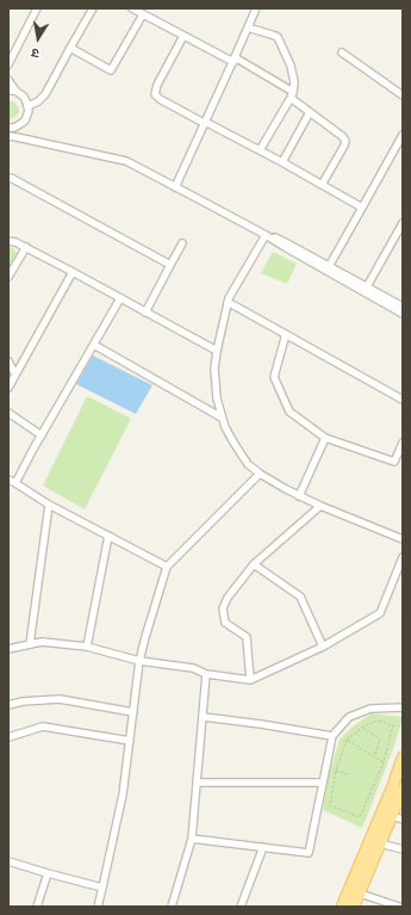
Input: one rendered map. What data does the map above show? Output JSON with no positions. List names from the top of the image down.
{
  "north": "bottom"
}
